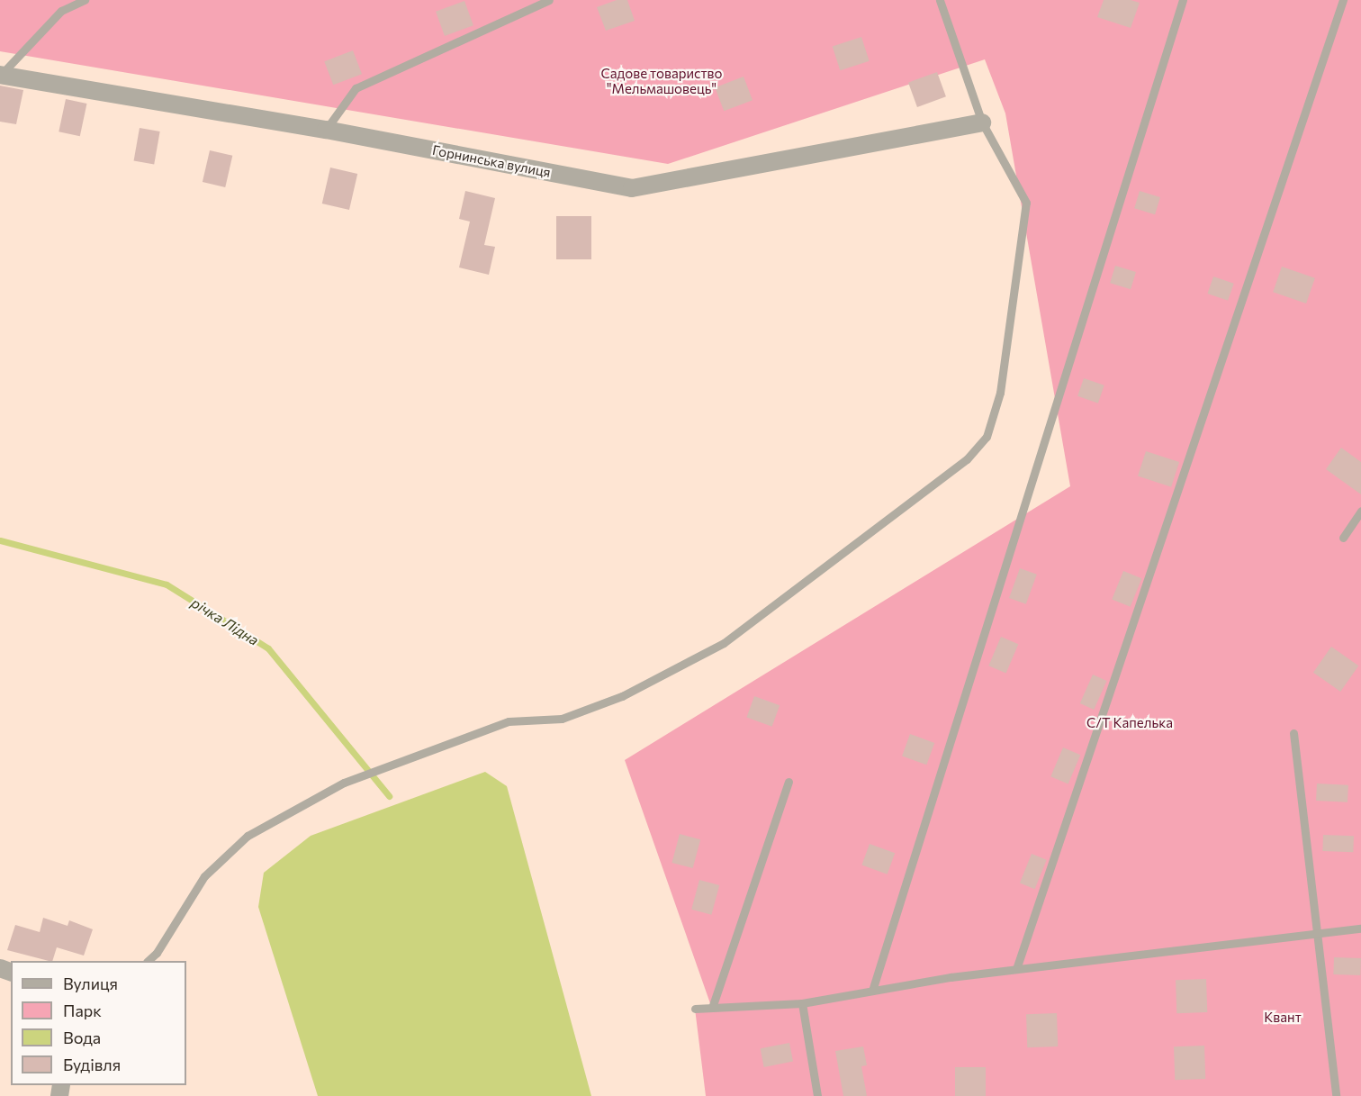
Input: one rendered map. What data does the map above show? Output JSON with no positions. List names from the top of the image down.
{
  "streets": {
    "street": ["Горнинська вулиця"]
  },
  "water": ["річка Лідна"],
  "parks": ["Садове товариство \"Мельмашовець\"", "С/Т Капелька", "Квант"],
  "legend": [
    "Вулиця",
    "Парк",
    "Вода",
    "Будівля"
  ]
}
